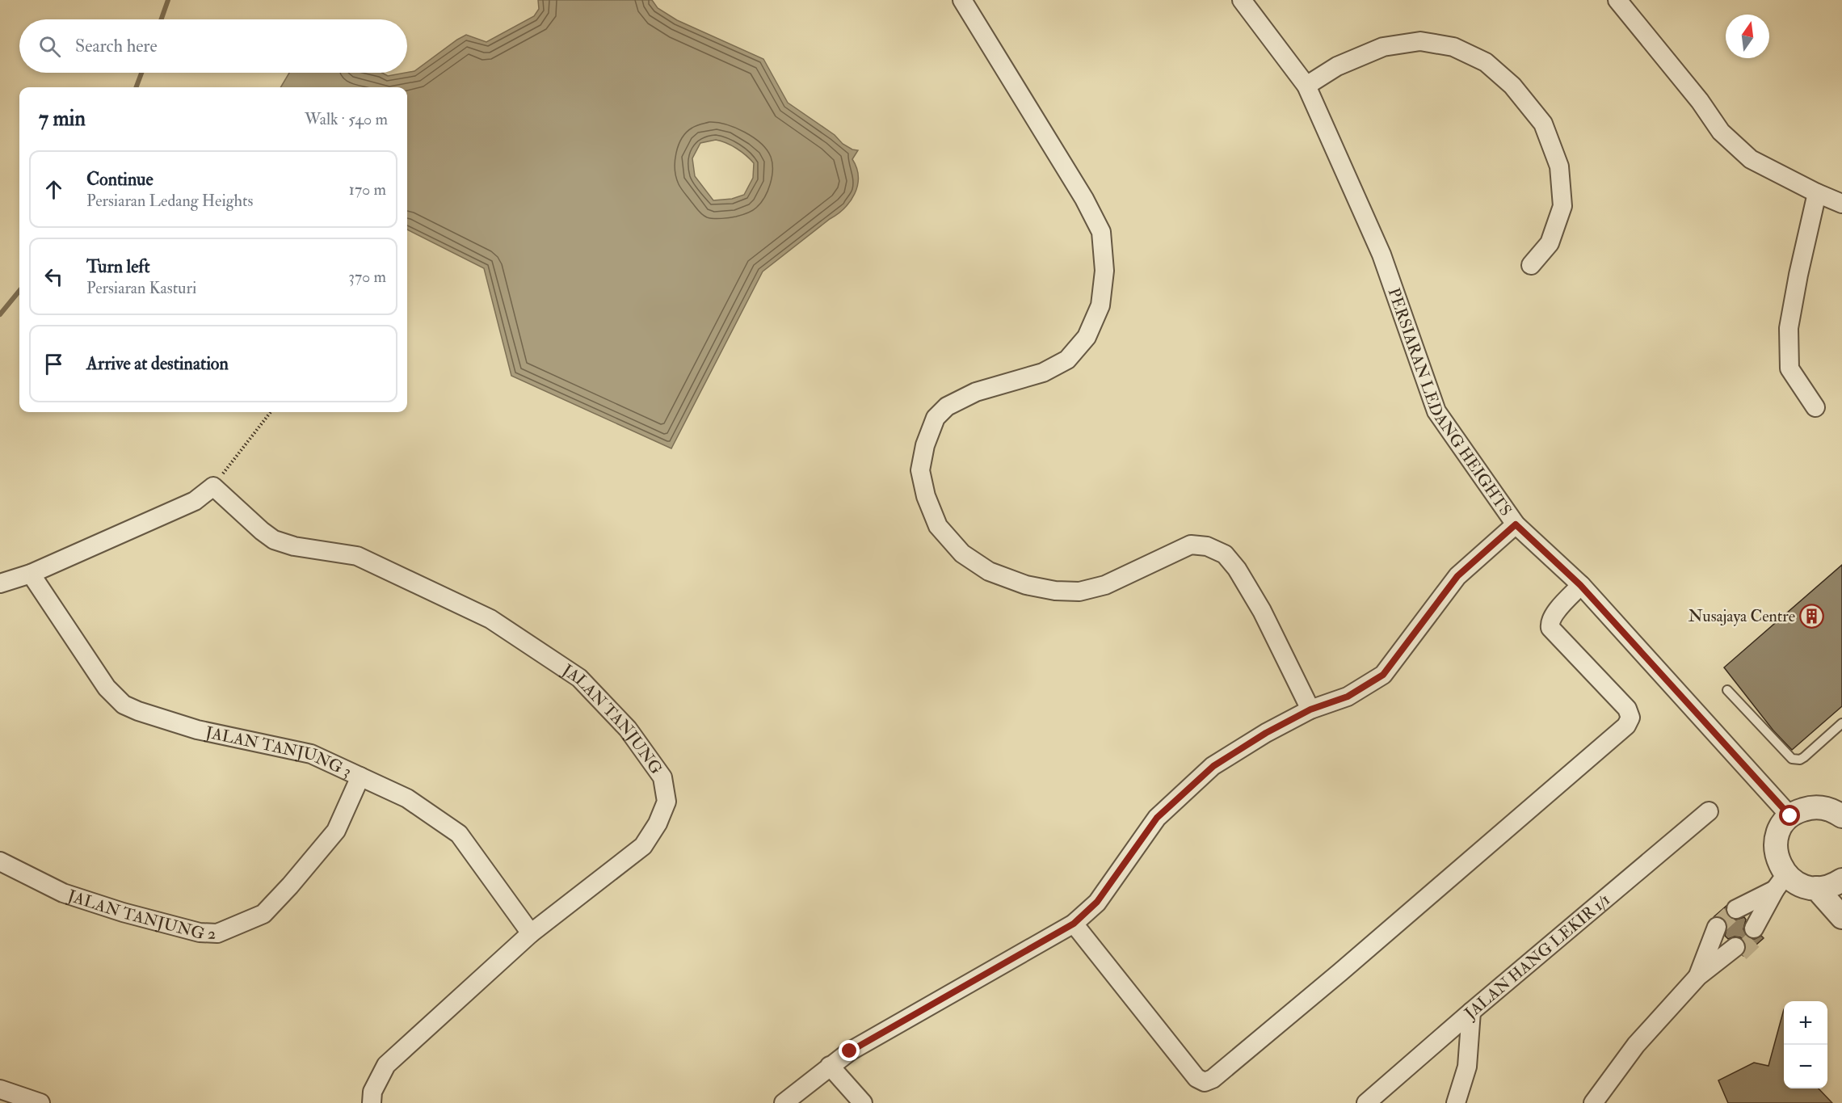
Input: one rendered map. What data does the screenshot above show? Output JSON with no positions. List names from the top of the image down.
{
  "streets": {
    "street": [
      "PERSIARAN LEDANG HEIGHTS",
      "JALAN TANJUNG",
      "JALAN TANJUNG 3",
      "JALAN TANJUNG 2",
      "JALAN HANG LEKIR 1/1"
    ]
  },
  "crossings": [
    ["JALAN TANJUNG", "JALAN TANJUNG 3"],
    ["JALAN TANJUNG 3", "JALAN TANJUNG 2"]
  ],
  "places": {
    "building": ["Nusajaya Centre"]
  },
  "north": "top",
  "page": {
    "search": "Search here",
    "heading": ["7 min", "Walk · 540 m"],
    "list": [
      ["Continue", "Persiaran Ledang Heights", "170 m"],
      ["Turn left", "Persiaran Kasturi", "370 m"],
      "Arrive at destination"
    ],
    "map_buttons": ["+", "−"]
  }
}
